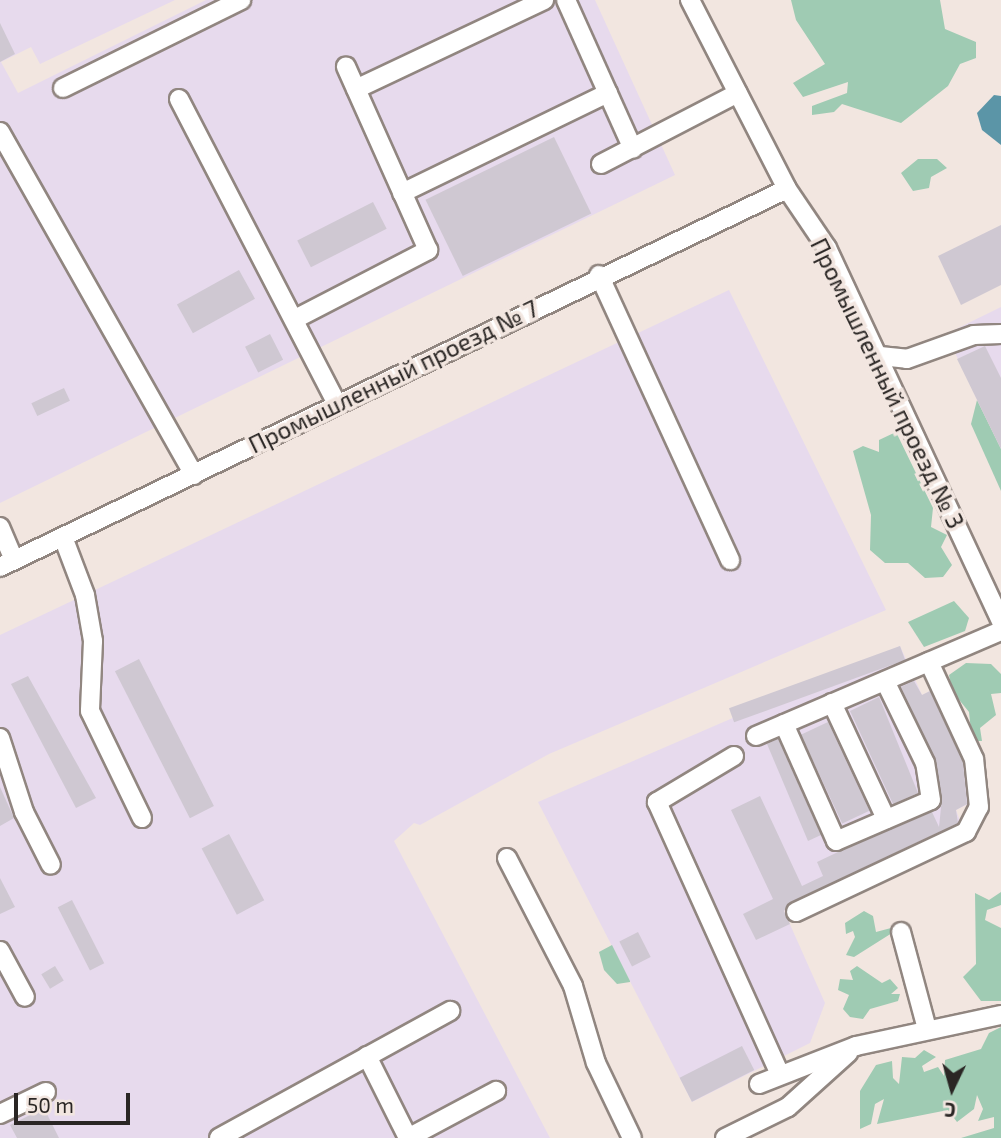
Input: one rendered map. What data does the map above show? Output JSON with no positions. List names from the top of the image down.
{
  "streets": {
    "street": ["Промышленный проезд № 7", "Промышленный проезд № 3"]
  },
  "crossings": [
    ["Промышленный проезд № 7", "Промышленный проезд № 3"]
  ],
  "scale_bar": "50 m",
  "north": "bottom"
}
